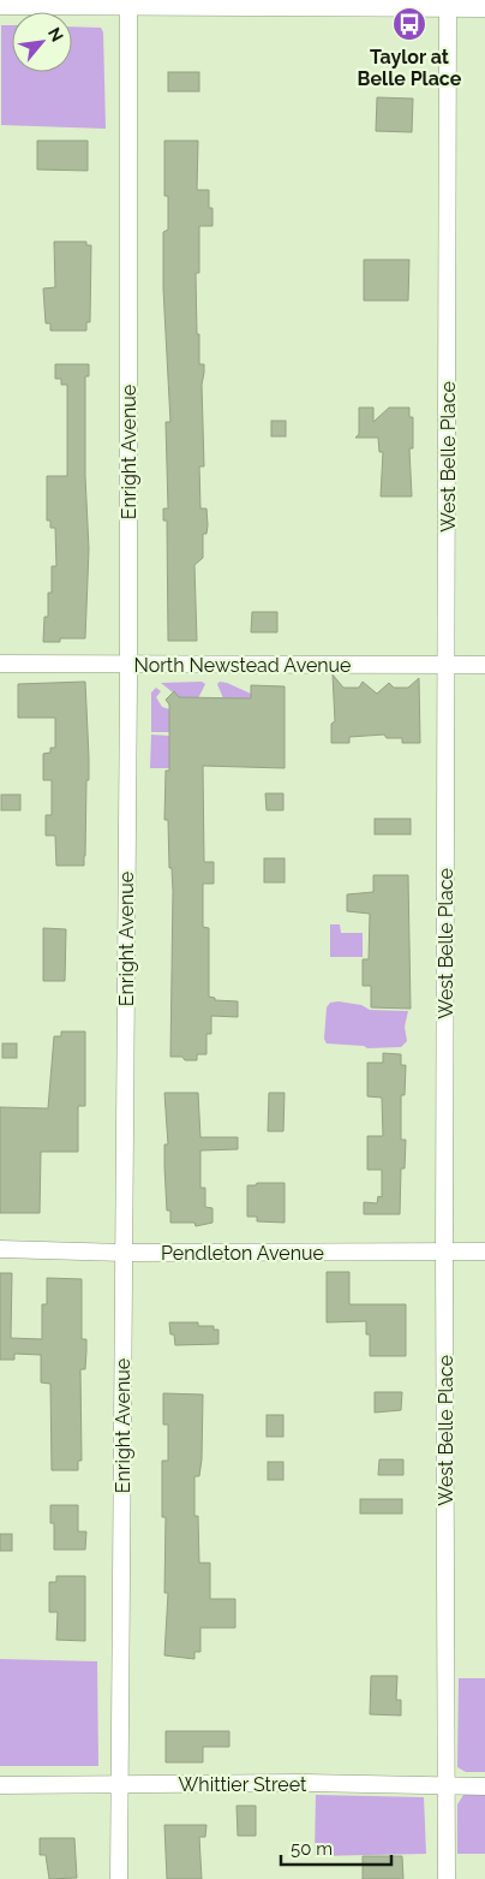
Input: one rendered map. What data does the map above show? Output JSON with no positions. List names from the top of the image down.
{
  "streets": {
    "street": [
      "Enright Avenue",
      "West Belle Place",
      "North Newstead Avenue",
      "Pendleton Avenue",
      "Whittier Street"
    ]
  },
  "crossings": [
    ["Enright Avenue", "North Newstead Avenue"],
    ["Enright Avenue", "Pendleton Avenue"],
    ["Enright Avenue", "Whittier Street"],
    ["West Belle Place", "North Newstead Avenue"],
    ["West Belle Place", "Pendleton Avenue"],
    ["West Belle Place", "Whittier Street"]
  ],
  "places": {
    "bus stop": ["Taylor at Belle Place"]
  },
  "scale_bar": "50 m",
  "north": "top right"
}
